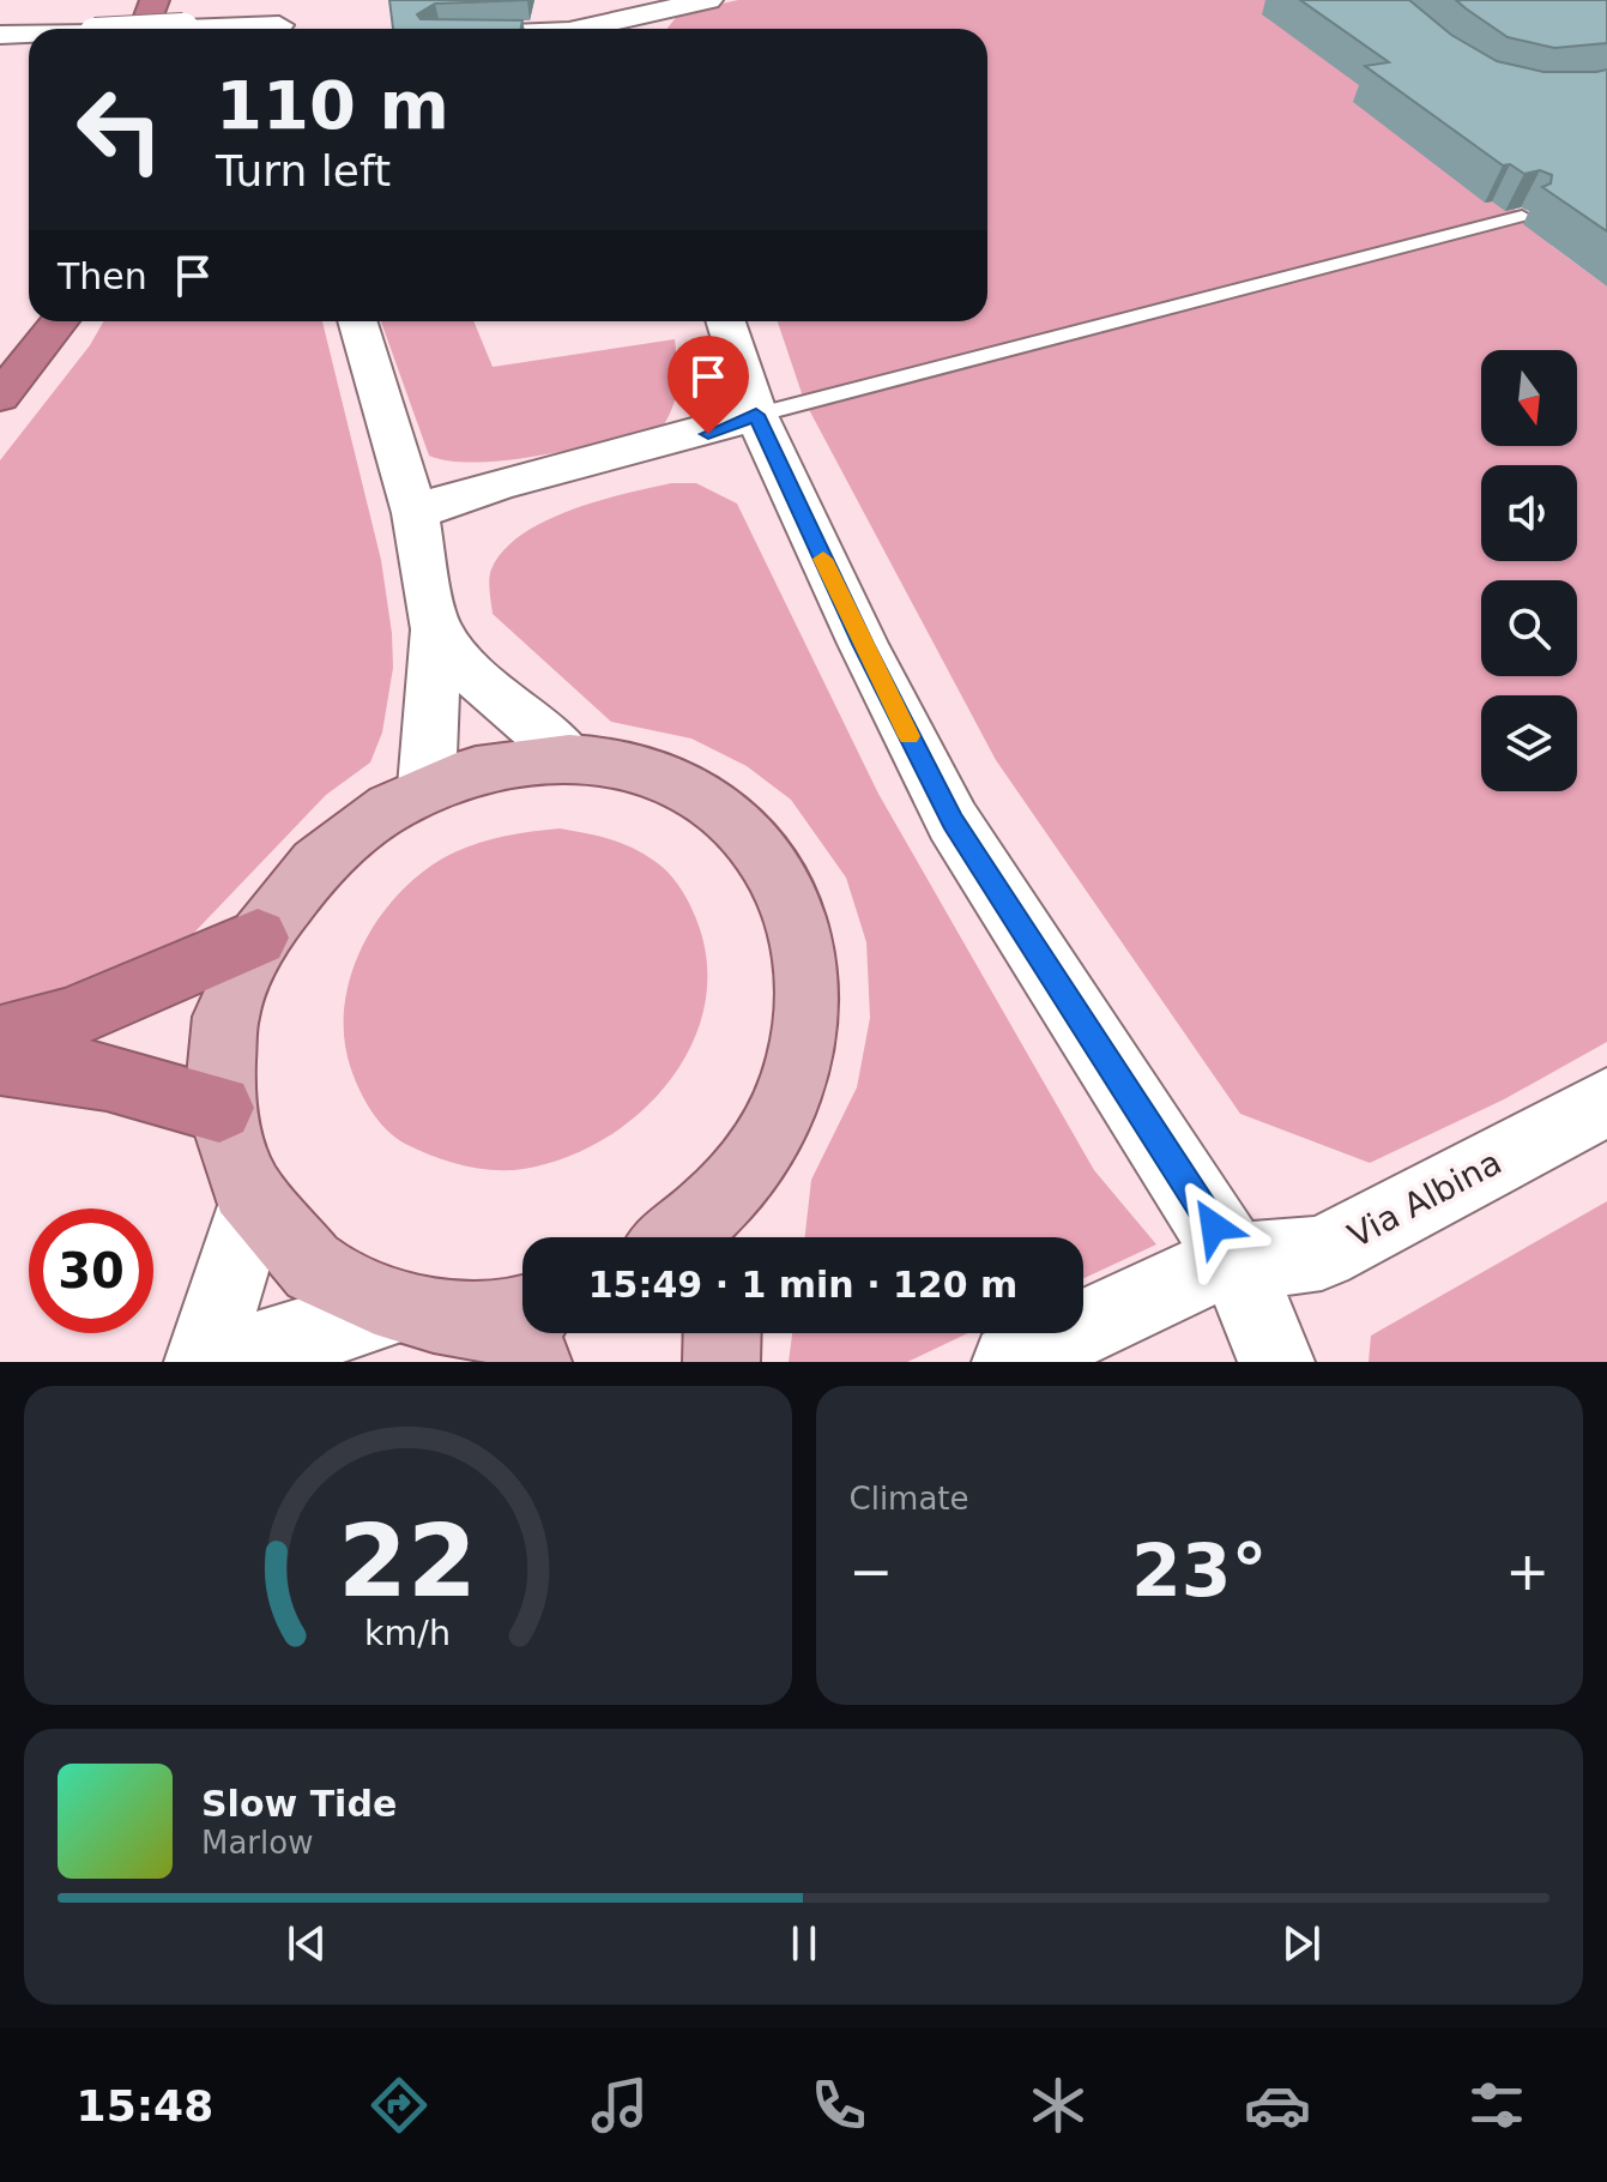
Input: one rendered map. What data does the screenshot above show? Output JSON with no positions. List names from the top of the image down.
{
  "streets": {
    "street": ["Via Albina"]
  },
  "north": "bottom",
  "page": {
    "turn": ["110 m", "Turn left"],
    "then": "Then",
    "limit": "30",
    "trip": "15:49 · 1 min · 120 m",
    "tile": "Climate",
    "heat": ["−", "23°", "+"],
    "song": ["Slow Tide", "Marlow"],
    "tabs": "15:48",
    "gauge": ["22", "km/h"]
  }
}
